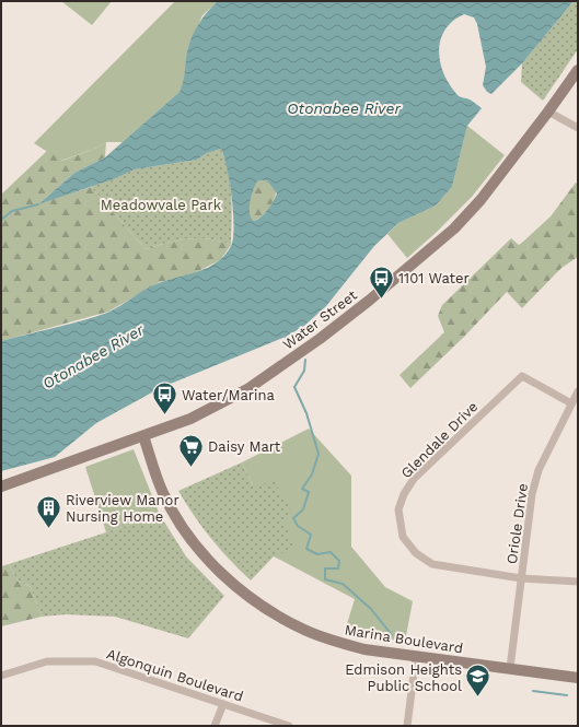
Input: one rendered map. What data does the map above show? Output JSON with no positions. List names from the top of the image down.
{
  "streets": {
    "main road": ["Water Street", "Marina Boulevard"],
    "street": ["Glendale Drive", "Oriole Drive", "Algonquin Boulevard"]
  },
  "crossings": [
    ["Water Street", "Marina Boulevard"],
    ["Glendale Drive", "Oriole Drive"],
    ["Oriole Drive", "Marina Boulevard"]
  ],
  "water": ["Otonabee River"],
  "parks": ["Meadowvale Park"],
  "places": {
    "bus stop": ["1101 Water", "Water/Marina"],
    "supermarket": ["Daisy Mart"],
    "building": ["Riverview Manor Nursing Home"],
    "school or university": ["Edmison Heights Public School"]
  }
}
